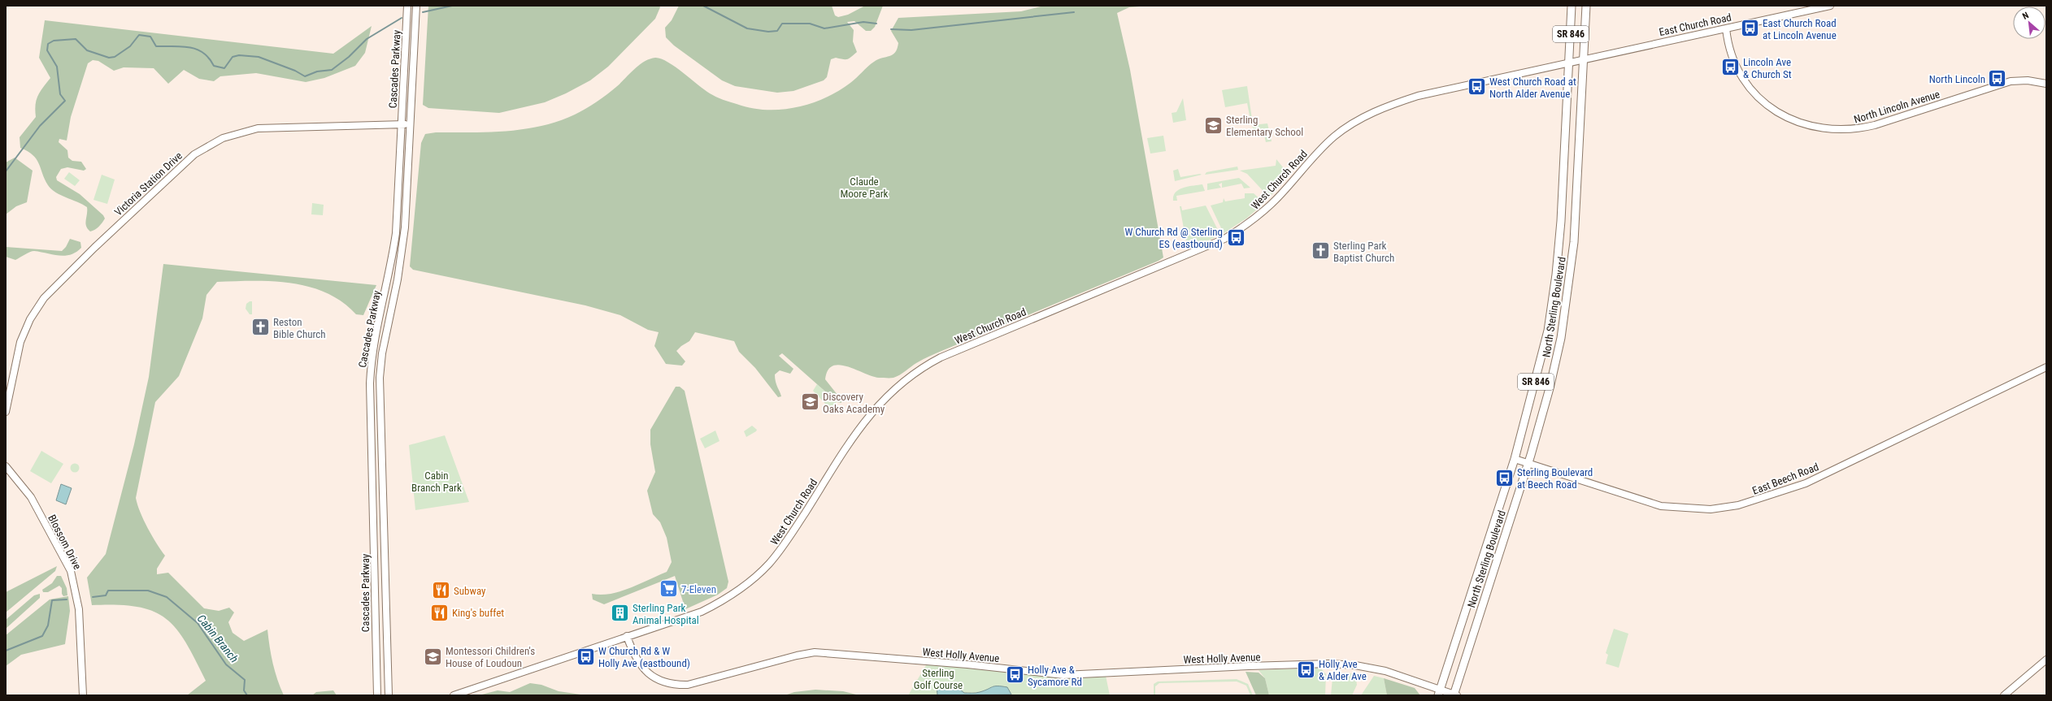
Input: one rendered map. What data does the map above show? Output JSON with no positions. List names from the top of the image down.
{
  "streets": {
    "main road": ["SR 846", "North Sterling Boulevard"],
    "street": [
      "East Church Road",
      "Cascades Parkway",
      "North Lincoln Avenue",
      "West Church Road",
      "Victoria Station Drive",
      "East Beech Road",
      "Blossom Drive",
      "West Holly Avenue"
    ]
  },
  "crossings": [
    ["East Church Road", "North Lincoln Avenue"],
    ["East Church Road", "West Church Road"],
    ["East Church Road", "North Sterling Boulevard"],
    ["Cascades Parkway", "Victoria Station Drive"],
    ["West Church Road", "North Sterling Boulevard"],
    ["West Church Road", "West Holly Avenue"],
    ["North Sterling Boulevard", "East Beech Road"],
    ["North Sterling Boulevard", "West Holly Avenue"]
  ],
  "water": ["Cabin Branch"],
  "parks": ["Claude Moore Park", "Cabin Branch Park", "Sterling Golf Course"],
  "places": {
    "bus stop": [
      "East Church Road at Lincoln Avenue",
      "Lincoln Ave & Church St",
      "North Lincoln",
      "West Church Road at North Alder Avenue",
      "W Church Rd @ Sterling ES (eastbound)",
      "Sterling Boulevard at Beech Road",
      "W Church Rd & W Holly Ave (eastbound)",
      "Holly Ave & Alder Ave",
      "Holly Ave & Sycamore Rd"
    ],
    "school or university": ["Sterling Elementary School", "Discovery Oaks Academy", "Montessori Children's House of Loudoun"],
    "church": ["Sterling Park Baptist Church", "Reston Bible Church"],
    "supermarket": ["7-Eleven"],
    "restaurant": ["Subway", "King's buffet"],
    "building": ["Sterling Park Animal Hospital"]
  },
  "north": "top left"
}
